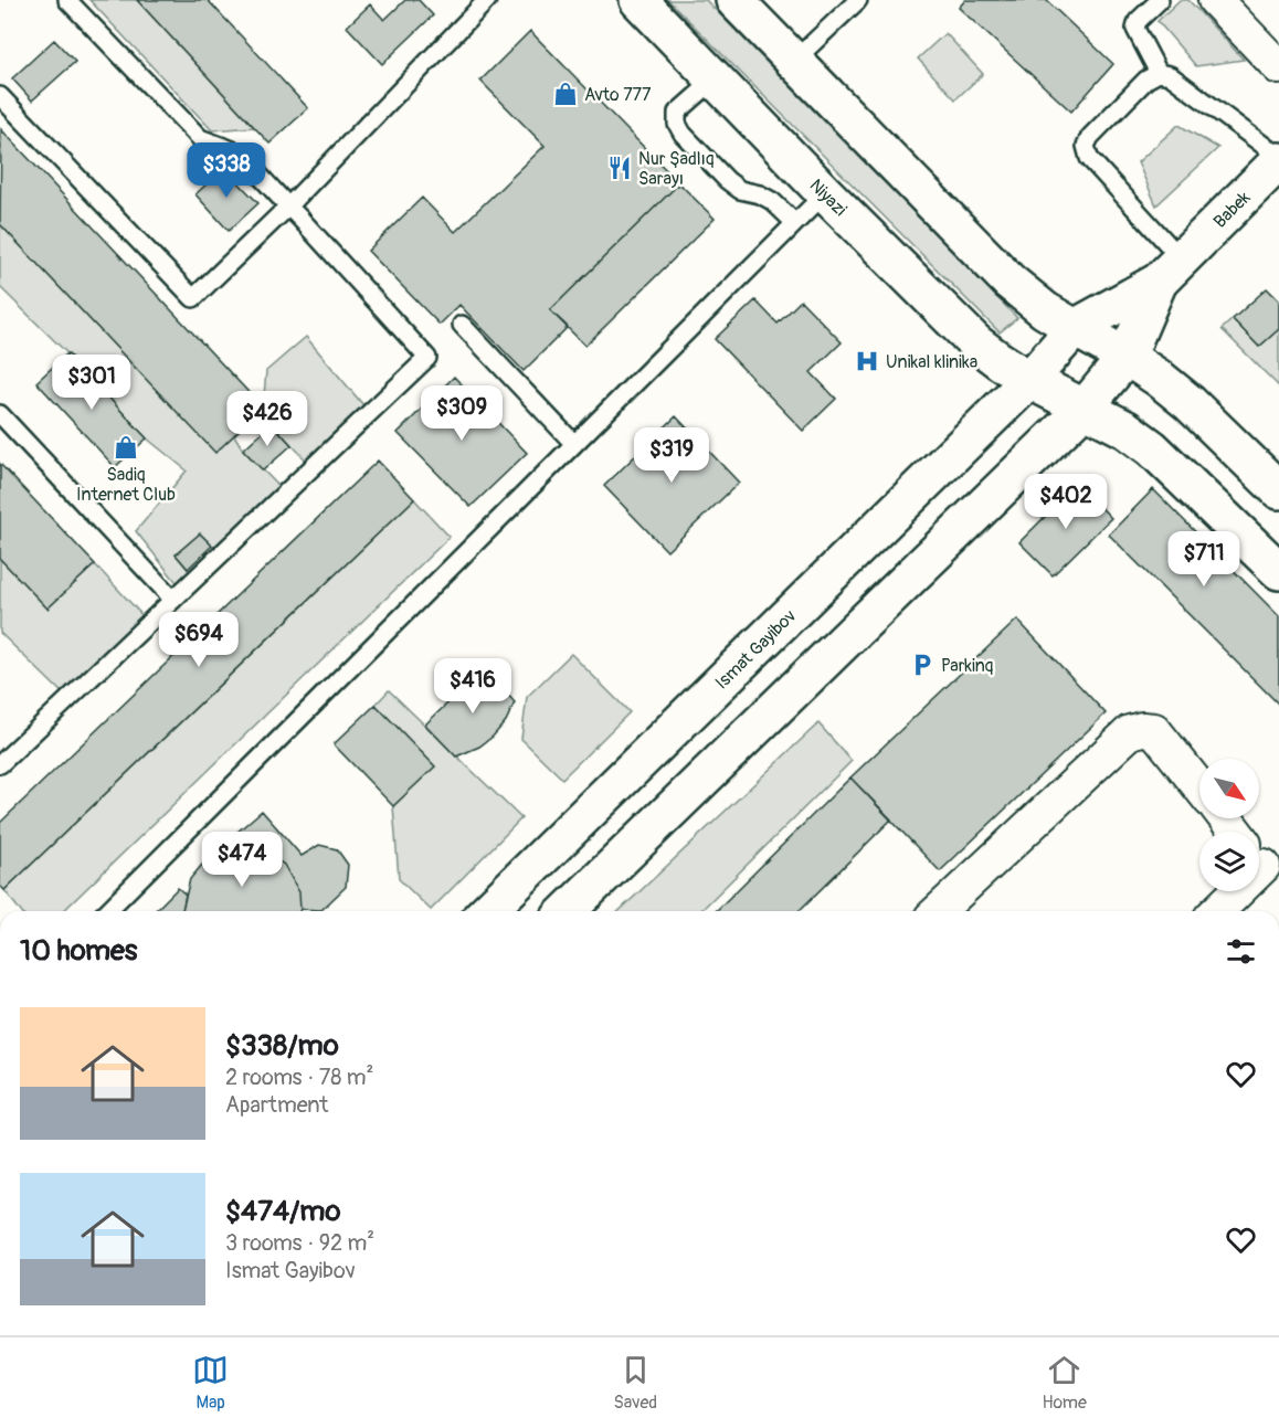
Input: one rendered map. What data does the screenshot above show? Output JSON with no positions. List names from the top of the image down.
{
  "streets": {
    "street": ["Niyazi", "Babek", "Ismat Gayibov"]
  },
  "crossings": [
    ["Niyazi", "Ismat Gayibov"],
    ["Babek", "Ismat Gayibov"]
  ],
  "places": {
    "shop": ["Avto 777", "Sadiq Internet Club"],
    "restaurant": ["Nur Şadlıq Sarayı"],
    "hospital": ["Unikal klinika"],
    "parking": ["Parkinq"]
  },
  "north": "bottom right",
  "page": {
    "price": [
      "$338",
      "$301",
      "$309",
      "$426",
      "$319",
      "$402",
      "$711",
      "$694",
      "$416",
      "$474"
    ],
    "heading": "10 homes",
    "list": [
      {
        "name": "$338/mo",
        "note": "2 rooms · 78 m² · Apartment"
      },
      {
        "name": "$474/mo",
        "note": "3 rooms · 92 m² · Ismat Gayibov"
      }
    ],
    "tabs": ["Map", "Saved", "Home"]
  }
}
